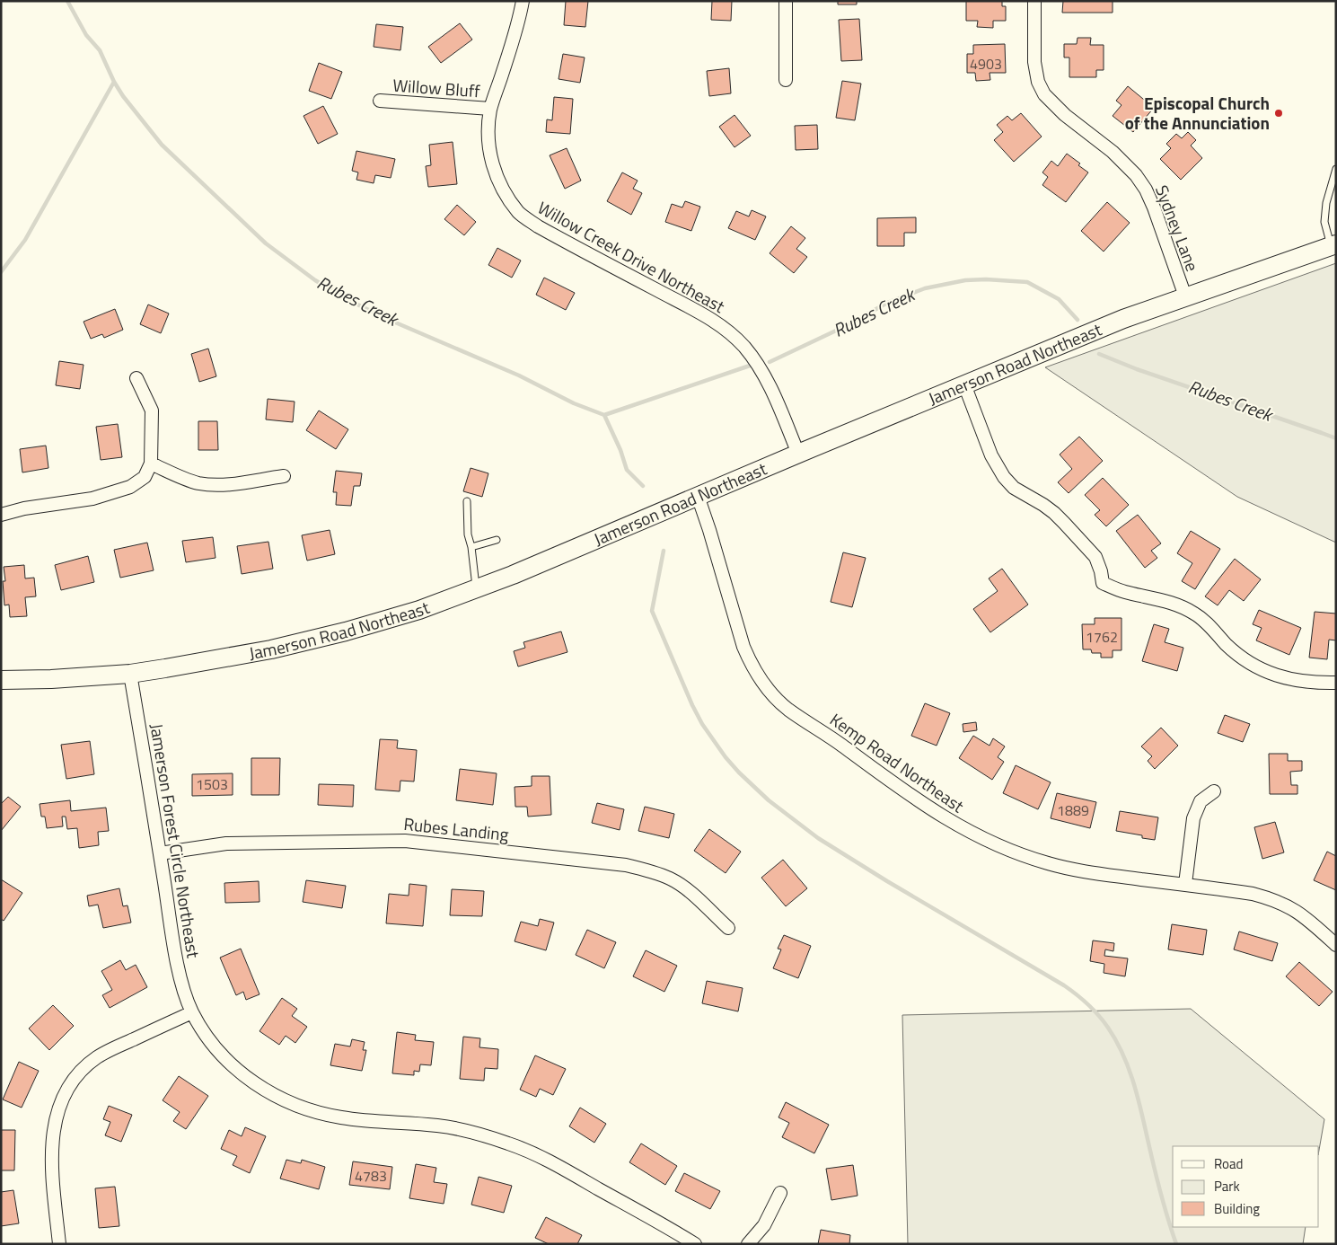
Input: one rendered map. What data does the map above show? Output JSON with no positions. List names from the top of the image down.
{
  "streets": {
    "street": [
      "Willow Bluff",
      "Sydney Lane",
      "Willow Creek Drive Northeast",
      "Jamerson Road Northeast",
      "Kemp Road Northeast",
      "Rubes Landing",
      "Jamerson Forest Circle Northeast"
    ]
  },
  "crossings": [
    ["Willow Bluff", "Willow Creek Drive Northeast"],
    ["Sydney Lane", "Jamerson Road Northeast"],
    ["Willow Creek Drive Northeast", "Jamerson Road Northeast"],
    ["Jamerson Road Northeast", "Kemp Road Northeast"],
    ["Jamerson Road Northeast", "Jamerson Forest Circle Northeast"],
    ["Rubes Landing", "Jamerson Forest Circle Northeast"]
  ],
  "water": ["Rubes Creek"],
  "places": ["Episcopal Church of the Annunciation"],
  "house_numbers": [
    "4903",
    "1762",
    "1503",
    "1889",
    "4783"
  ],
  "legend": ["Road", "Park", "Building"]
}
